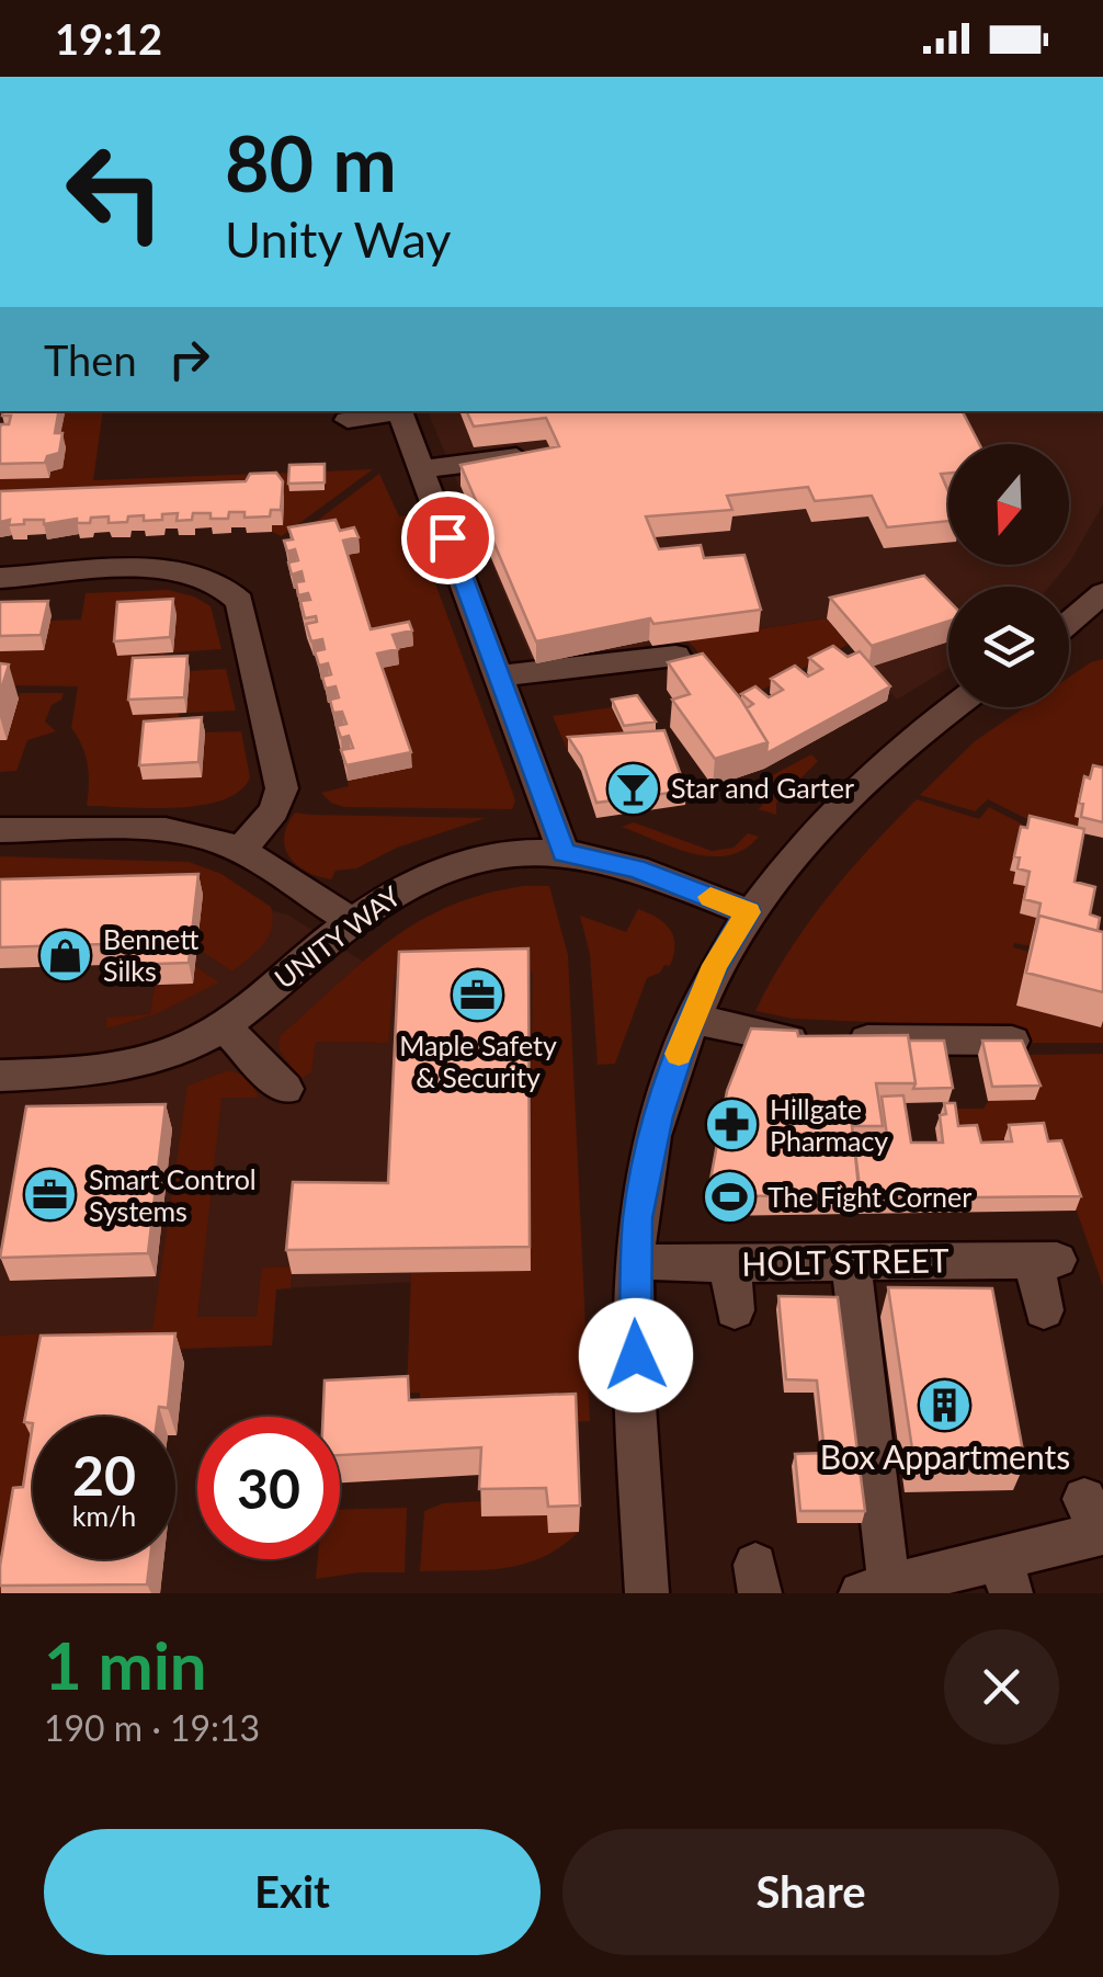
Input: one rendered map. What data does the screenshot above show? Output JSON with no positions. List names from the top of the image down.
{
  "streets": {
    "street": ["UNITY WAY", "HOLT STREET"]
  },
  "places": {
    "bar": ["Star and Garter"],
    "shop": ["Bennett Silks"],
    "office": ["Maple Safety & Security", "Smart Control Systems"],
    "pharmacy": ["Hillgate Pharmacy"],
    "sports": ["The Fight Corner"],
    "building": ["Box Appartments"]
  },
  "north": "bottom",
  "page": {
    "status": "19:12",
    "turn": ["80 m", "Unity Way"],
    "then": "Then",
    "speed": "20 km/h",
    "limit": "30",
    "heading": ["1 min", "190 m · 19:13"],
    "buttons": ["Exit", "Share"]
  }
}
